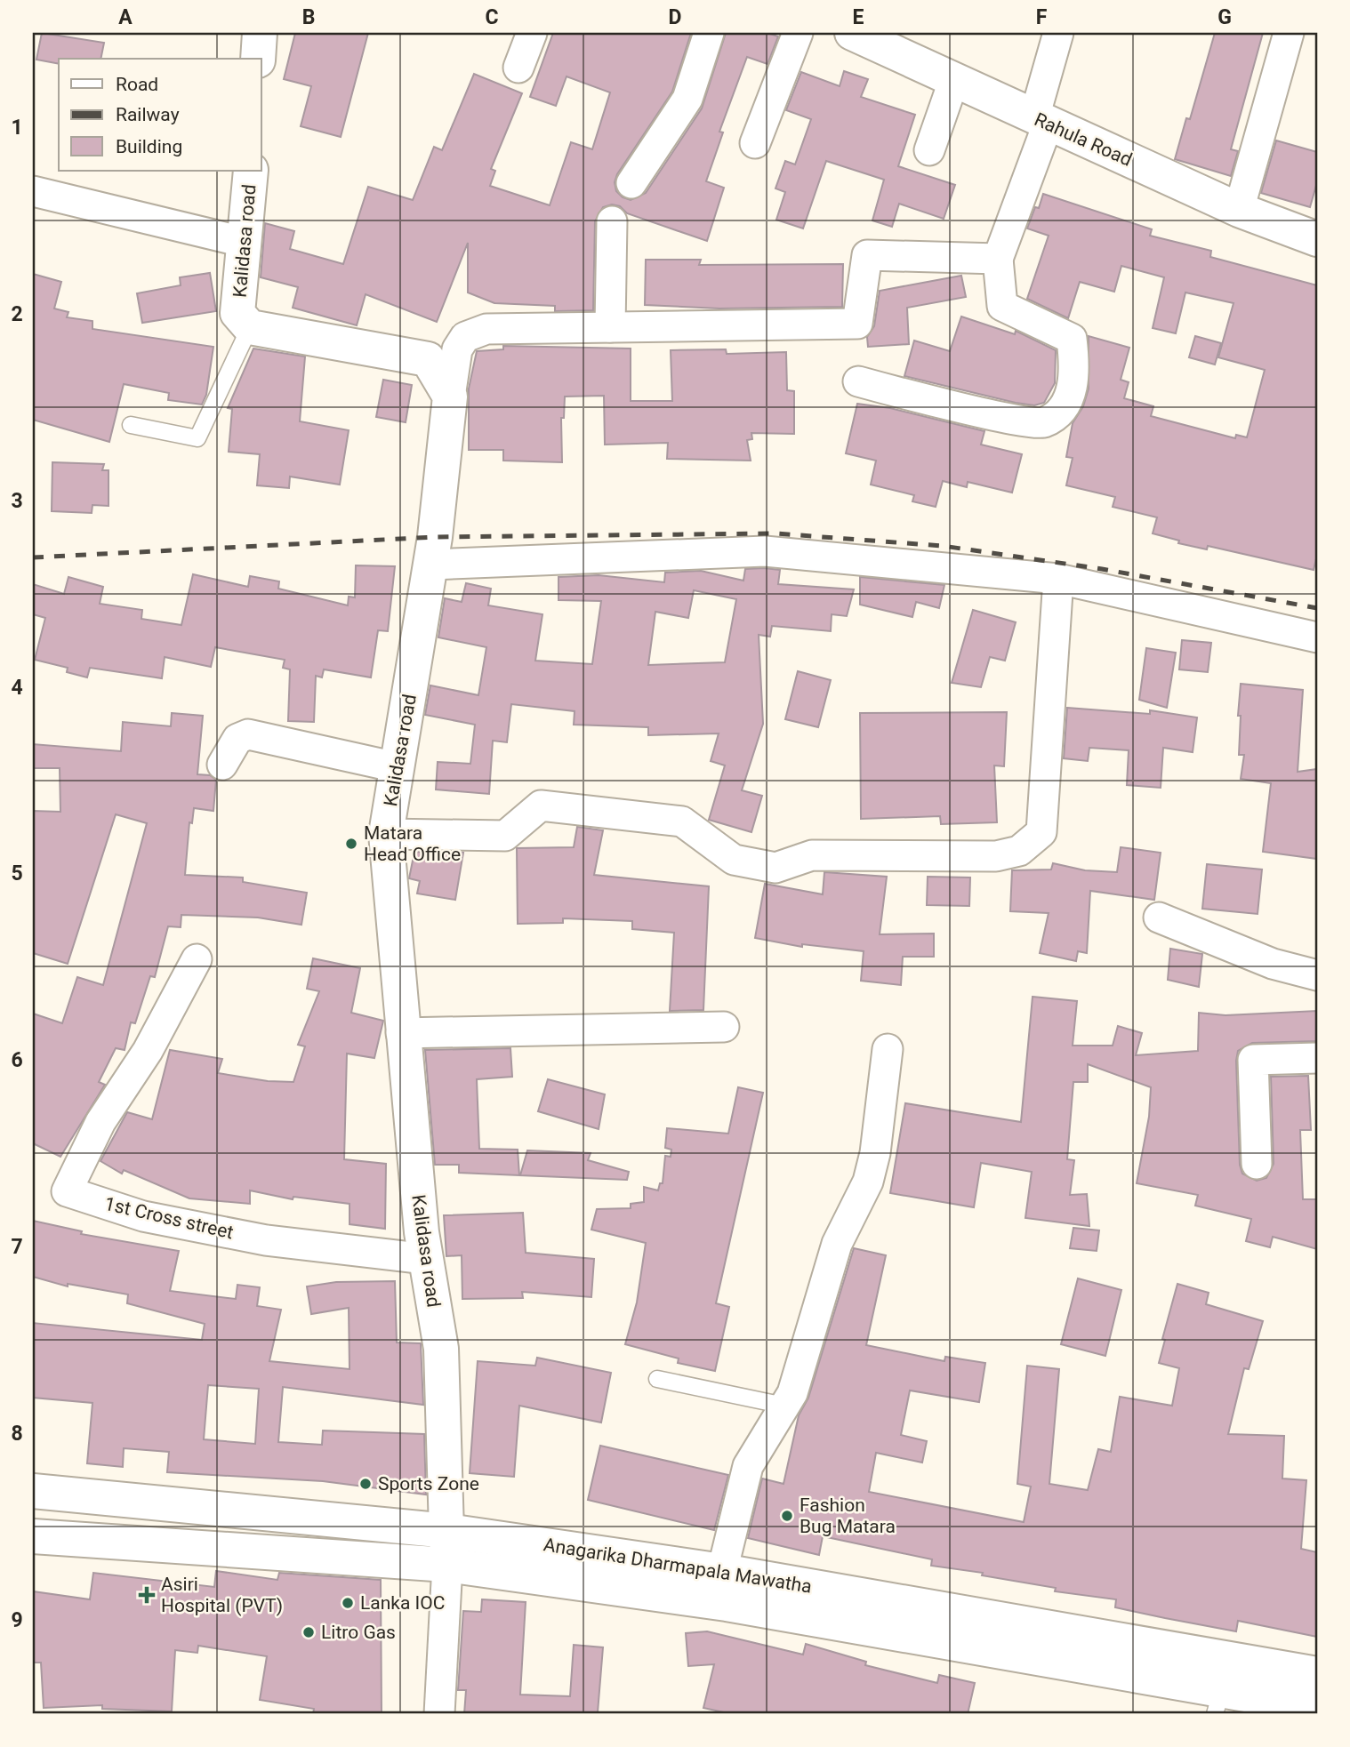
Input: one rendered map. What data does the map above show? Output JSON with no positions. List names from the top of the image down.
{
  "streets": {
    "main road": ["Rahula Road", "Kalidasa road", "Anagarika Dharmapala Mawatha"],
    "street": ["1st Cross street"]
  },
  "crossings": [
    ["Kalidasa road", "1st Cross street"],
    ["Kalidasa road", "Anagarika Dharmapala Mawatha"]
  ],
  "places": {
    "other": [
      "Matara Head Office",
      "Sports Zone",
      "Fashion Bug Matara",
      "Lanka IOC",
      "Litro Gas"
    ],
    "health": ["Asiri Hospital (PVT)"]
  },
  "legend": ["Road", "Railway", "Building"],
  "grid": {
    "columns": [
      "A",
      "B",
      "C",
      "D",
      "E",
      "F",
      "G"
    ],
    "rows": [
      "1",
      "2",
      "3",
      "4",
      "5",
      "6",
      "7",
      "8",
      "9"
    ]
  }
}
